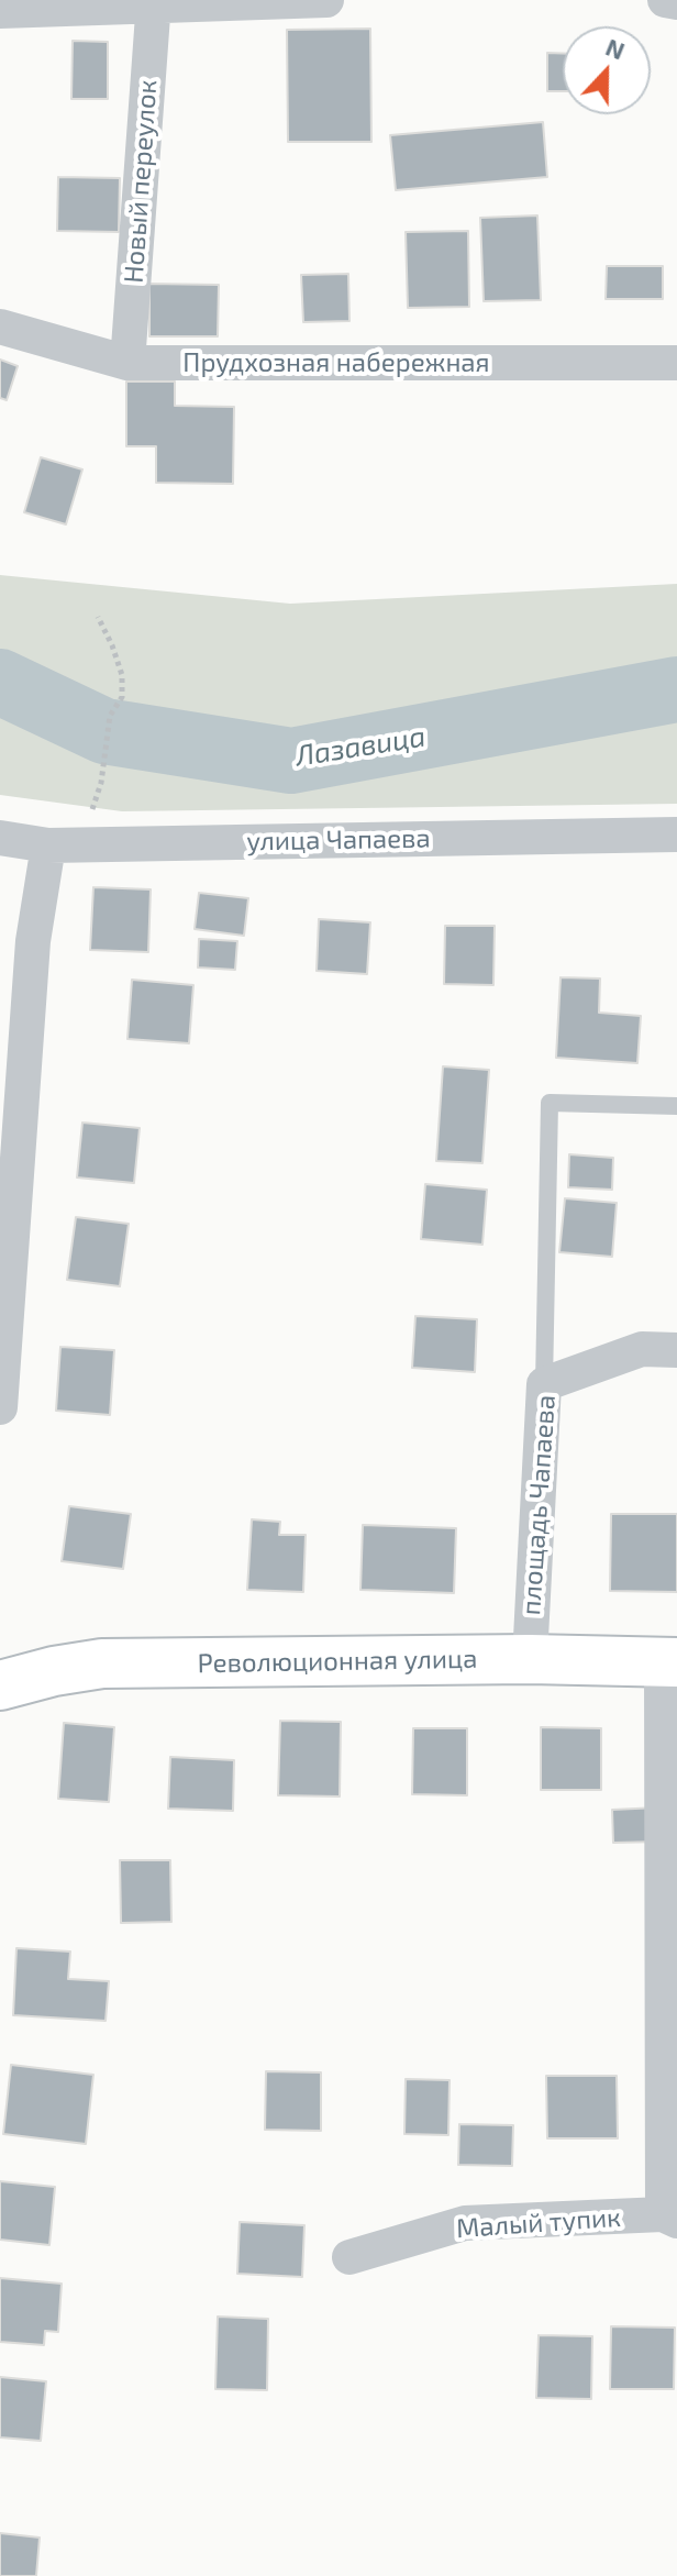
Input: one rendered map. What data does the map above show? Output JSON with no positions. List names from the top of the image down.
{
  "streets": {
    "main road": ["Революционная улица"],
    "street": [
      "Новый переулок",
      "Прудхозная набережная",
      "улица Чапаева",
      "площадь Чапаева",
      "Малый тупик"
    ]
  },
  "crossings": [
    ["Новый переулок", "Прудхозная набережная"],
    ["площадь Чапаева", "Революционная улица"]
  ],
  "water": ["Лазавица"],
  "north": "top"
}
